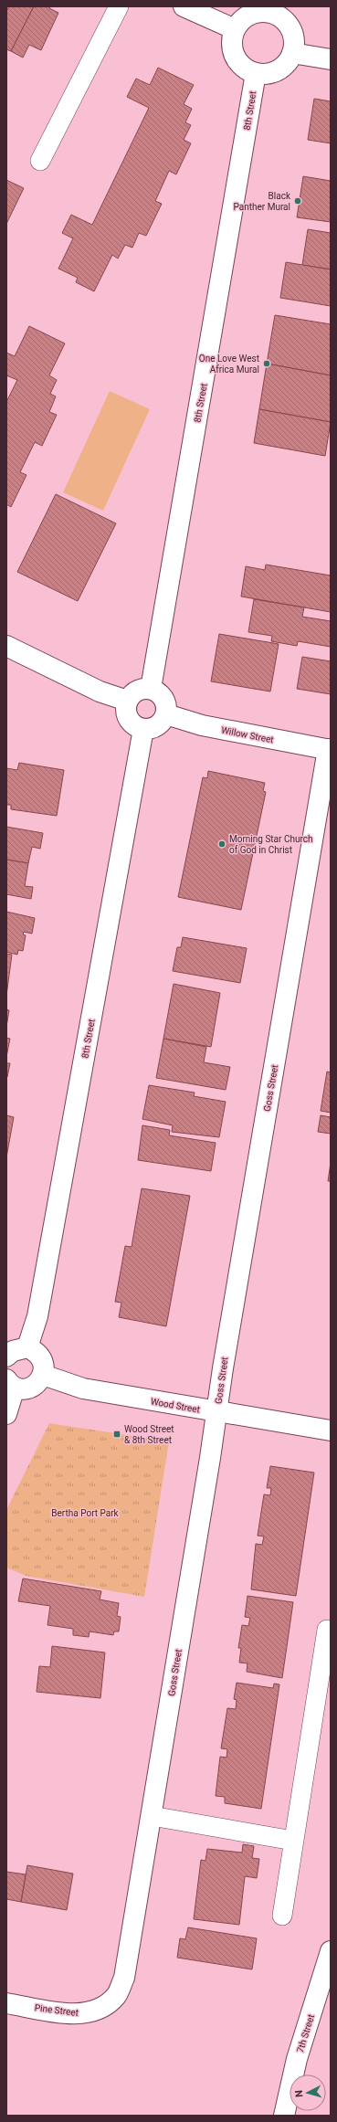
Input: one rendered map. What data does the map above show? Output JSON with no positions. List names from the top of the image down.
{
  "streets": {
    "street": [
      "8th Street",
      "Willow Street",
      "Goss Street",
      "Wood Street",
      "Pine Street",
      "7th Street"
    ]
  },
  "crossings": [
    ["8th Street", "Willow Street"],
    ["Willow Street", "Goss Street"],
    ["Goss Street", "Wood Street"],
    ["Goss Street", "Pine Street"]
  ],
  "parks": ["Bertha Port Park"],
  "places": {
    "other": ["Black Panther Mural", "One Love West Africa Mural", "Morning Star Church of God in Christ"],
    "transit": ["Wood Street & 8th Street"]
  },
  "north": "left"
}
